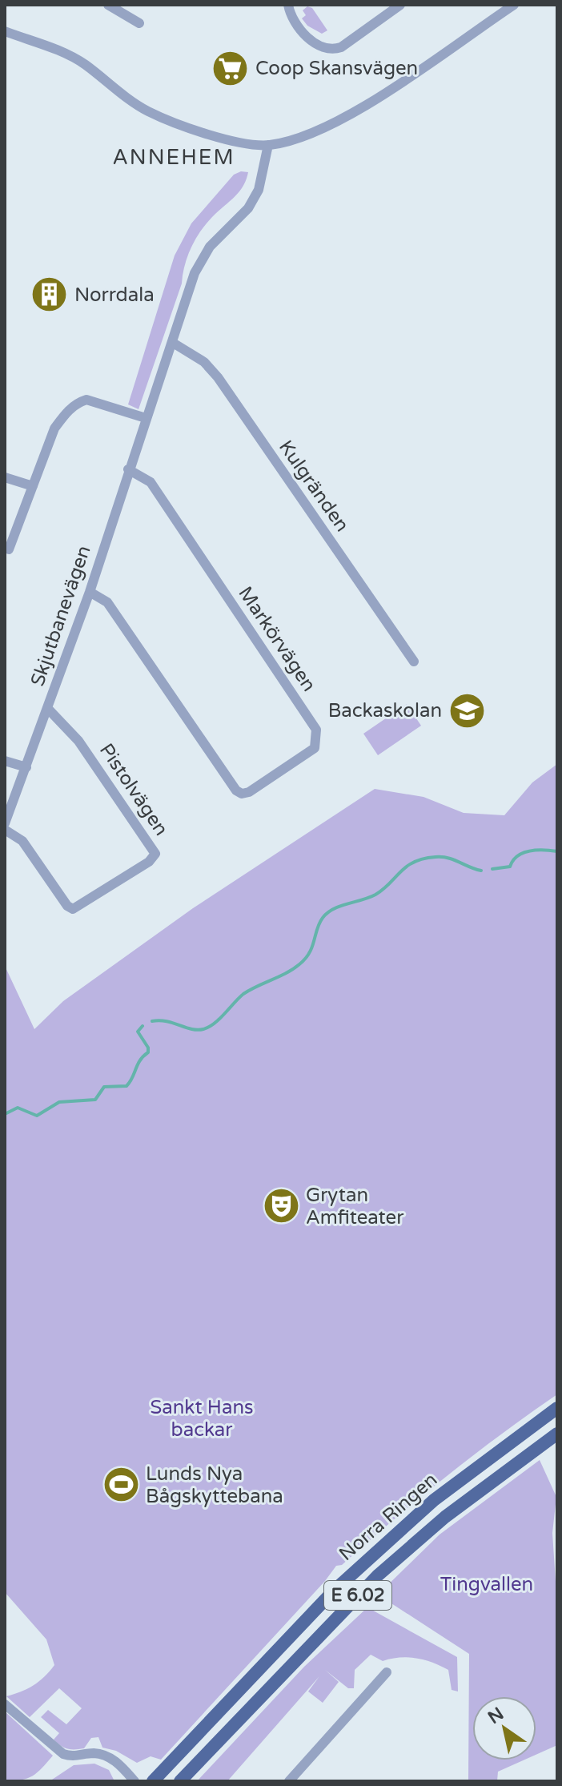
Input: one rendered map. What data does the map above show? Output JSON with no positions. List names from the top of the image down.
{
  "streets": {
    "main road": ["Norra Ringen", "E 6.02"],
    "street": [
      "Kulgränden",
      "Skjutbanevägen",
      "Markörvägen",
      "Pistolvägen"
    ]
  },
  "crossings": [
    ["Kulgränden", "Skjutbanevägen"],
    ["Skjutbanevägen", "Markörvägen"],
    ["Skjutbanevägen", "Pistolvägen"]
  ],
  "districts": ["ANNEHEM"],
  "parks": ["Sankt Hans backar", "Tingvallen"],
  "places": {
    "supermarket": ["Coop Skansvägen"],
    "building": ["Norrdala"],
    "school or university": ["Backaskolan"],
    "theatre": ["Grytan Amfiteater"],
    "sports": ["Lunds Nya Bågskyttebana"]
  },
  "north": "top left"
}
